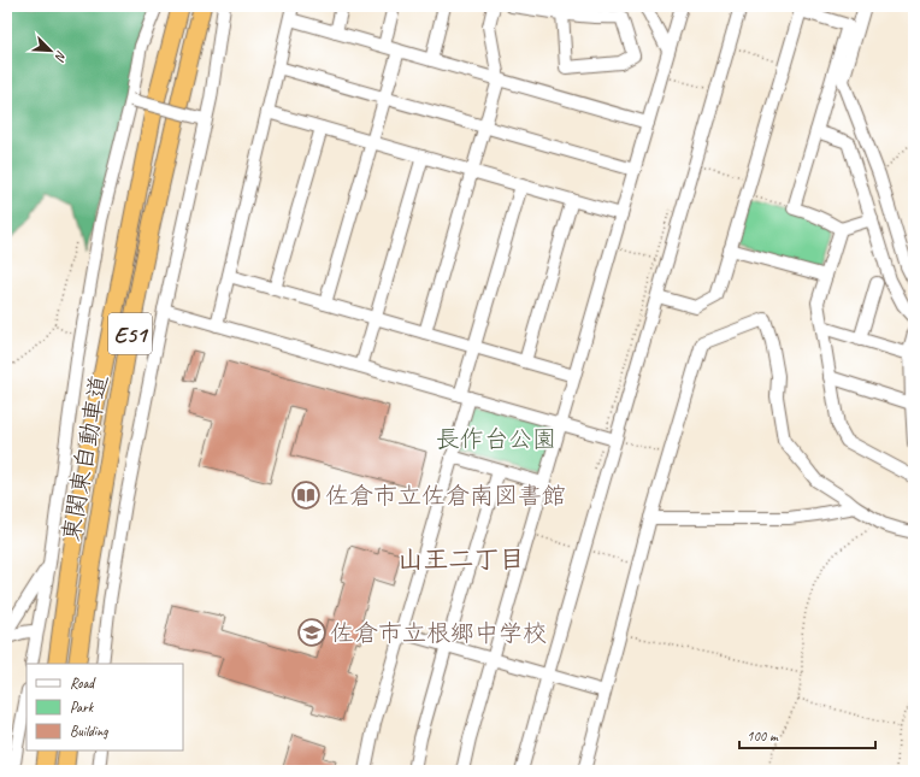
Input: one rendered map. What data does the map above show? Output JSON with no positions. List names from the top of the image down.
{
  "streets": {
    "highway": ["E51", "東関東自動車道"]
  },
  "districts": ["山王二丁目"],
  "parks": ["長作台公園"],
  "places": {
    "library": ["佐倉市立佐倉南図書館"],
    "school or university": ["佐倉市立根郷中学校"]
  },
  "legend": ["Road", "Park", "Building"],
  "scale_bar": "100 m",
  "north": "bottom right"
}
